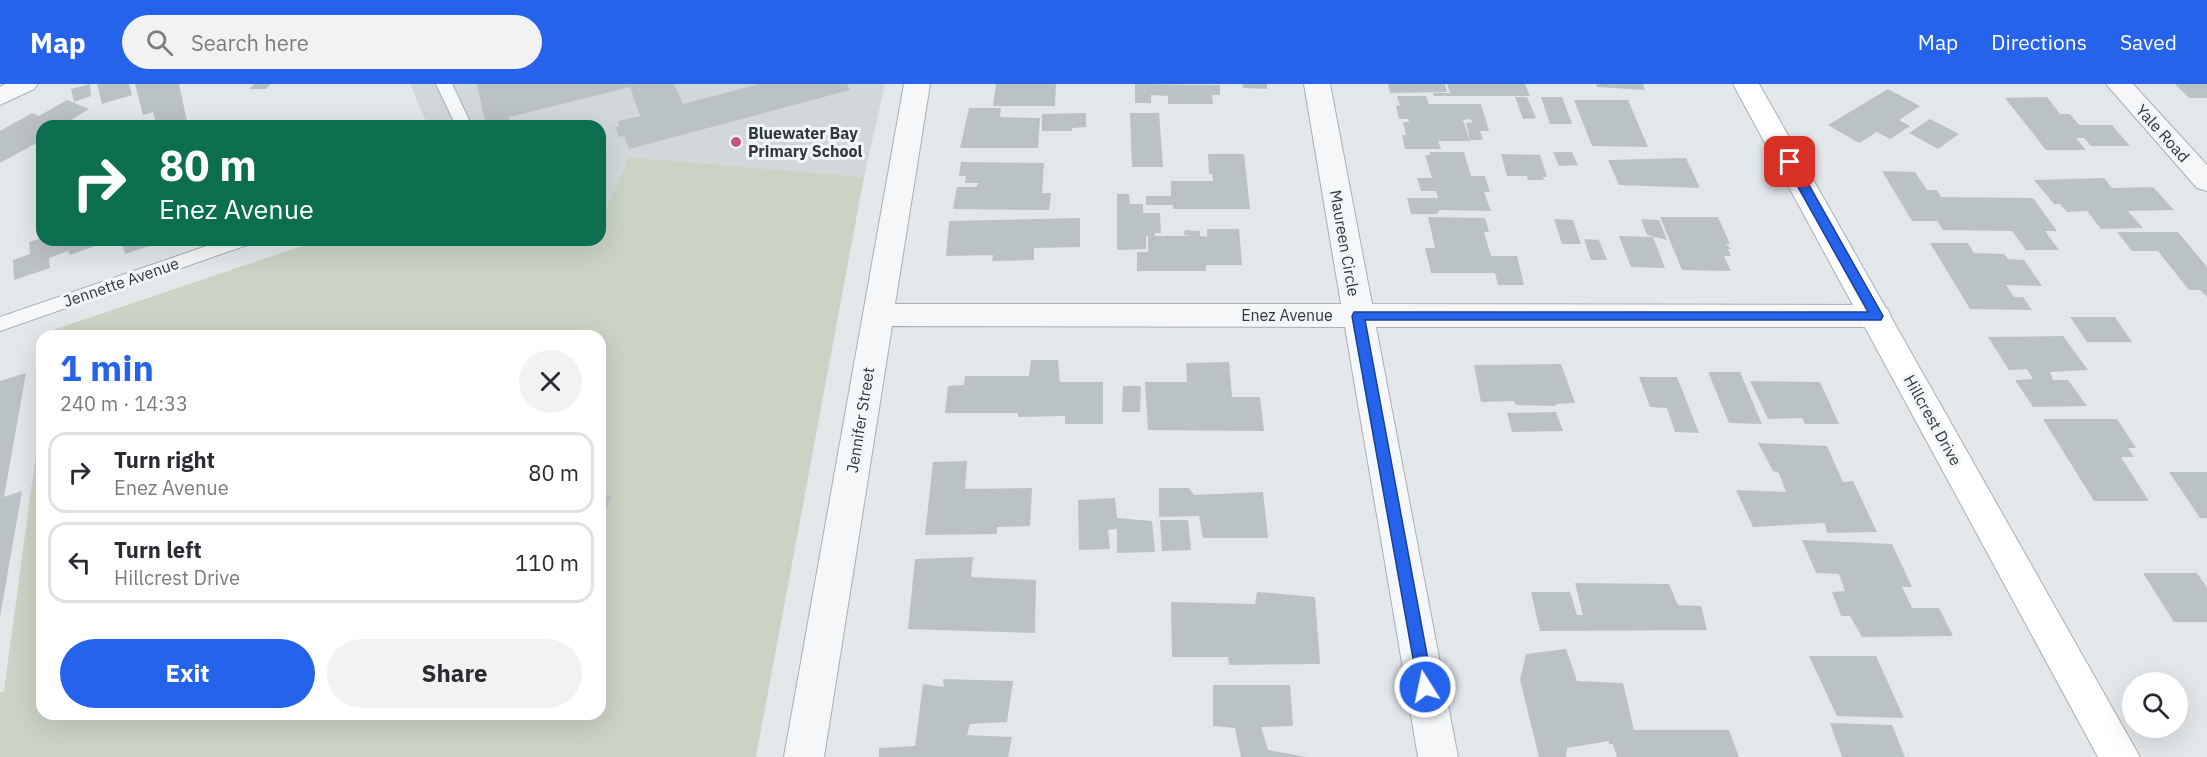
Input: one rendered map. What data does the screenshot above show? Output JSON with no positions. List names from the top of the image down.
{
  "streets": {
    "street": [
      "Yale Road",
      "Maureen Circle",
      "Enez Avenue",
      "Jennifer Street",
      "Hillcrest Drive"
    ],
    "lane": ["Jennette Avenue"]
  },
  "crossings": [
    ["Maureen Circle", "Enez Avenue"],
    ["Enez Avenue", "Jennifer Street"],
    ["Enez Avenue", "Hillcrest Drive"]
  ],
  "places": ["Bluewater Bay Primary School"],
  "page": {
    "header": "Map",
    "search": "Search here",
    "nav": ["Map", "Directions", "Saved"],
    "turn": ["80 m", "Enez Avenue"],
    "heading": ["1 min", "240 m · 14:33"],
    "list": [
      {
        "name": "Turn right",
        "note": "Enez Avenue",
        "value": "80 m"
      },
      {
        "name": "Turn left",
        "note": "Hillcrest Drive",
        "value": "110 m"
      }
    ],
    "buttons": ["Exit", "Share"]
  }
}
